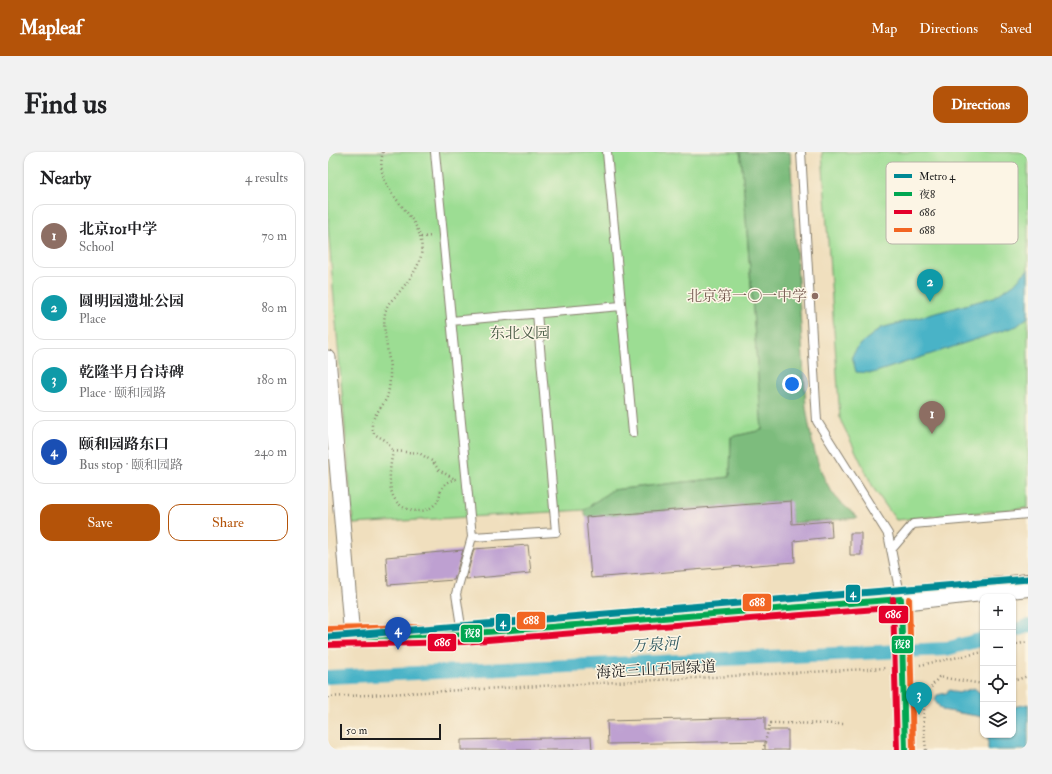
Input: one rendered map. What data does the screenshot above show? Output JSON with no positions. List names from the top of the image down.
{
  "streets": {
    "path": ["海淀三山五园绿道"]
  },
  "water": ["万泉河"],
  "parks": ["东北义园"],
  "places": ["北京第一〇一中学"],
  "lines": [
    "metro line 4",
    "transit line 688",
    "transit line 夜8",
    "transit line 686"
  ],
  "legend": [
    "Metro 4",
    "夜8",
    "686",
    "688"
  ],
  "scale_bar": "50 m",
  "page": {
    "header": "Mapleaf",
    "nav": ["Map", "Directions", "Saved"],
    "buttons": [
      "Directions",
      ["Save", "Share"]
    ],
    "title": "Find us",
    "heading": ["Nearby", "4 results"],
    "list": [
      {
        "mark": "1",
        "name": "北京101中学",
        "note": "School",
        "value": "70 m"
      },
      {
        "mark": "2",
        "name": "圆明园遗址公园",
        "note": "Place",
        "value": "80 m"
      },
      {
        "mark": "3",
        "name": "乾隆半月台诗碑",
        "note": "Place · 颐和园路",
        "value": "180 m"
      },
      {
        "mark": "4",
        "name": "颐和园路东口",
        "note": "Bus stop · 颐和园路",
        "value": "240 m"
      }
    ],
    "pins": [
      "2",
      "1",
      "4",
      "3"
    ],
    "map_buttons": ["+", "−"],
    "scale": "50 m"
  }
}
